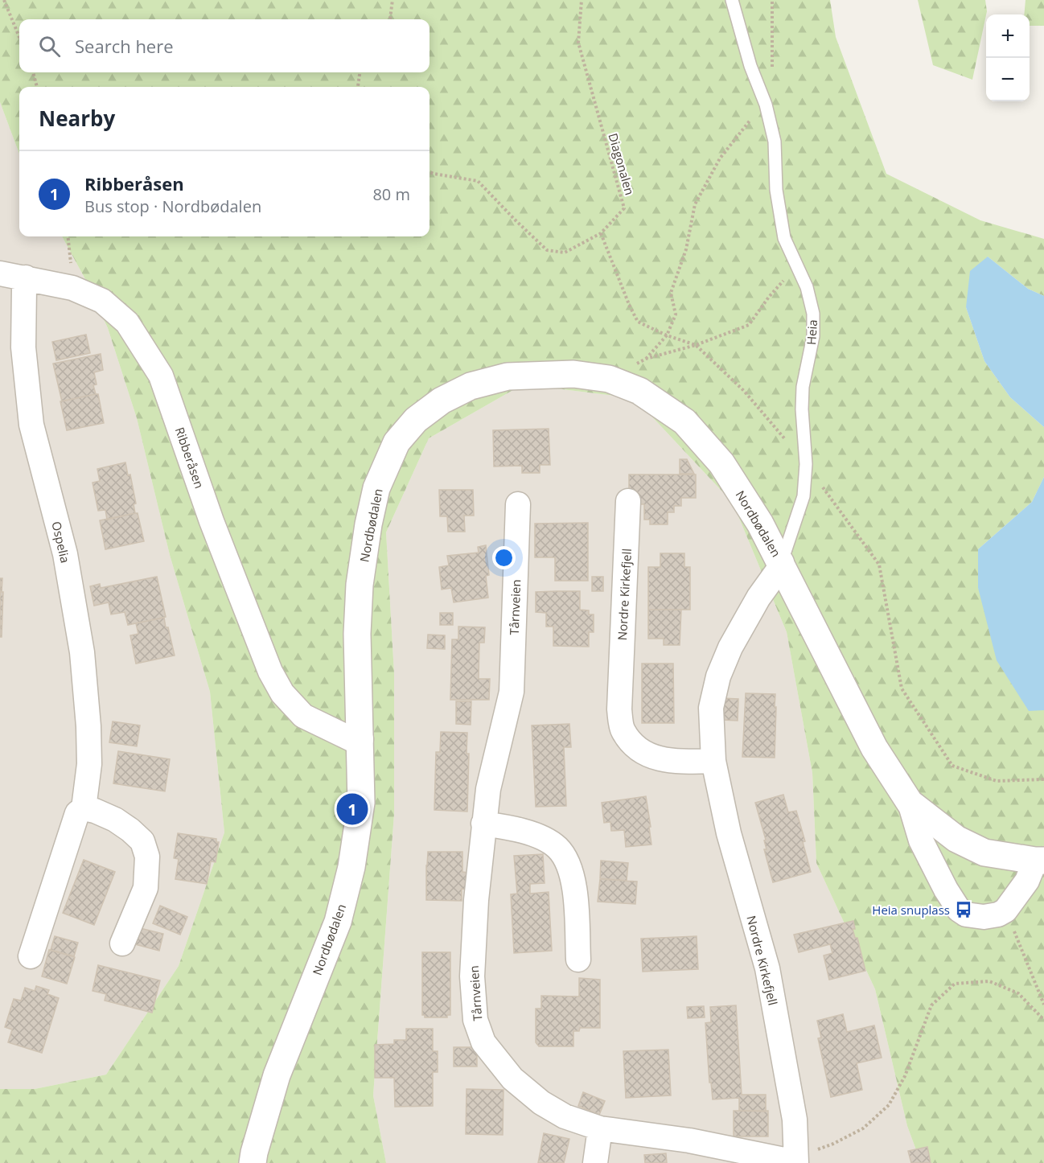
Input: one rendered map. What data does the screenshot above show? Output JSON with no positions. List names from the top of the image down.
{
  "streets": {
    "street": [
      "Ribberåsen",
      "Nordbødalen",
      "Ospelia",
      "Nordre Kirkefjell",
      "Tårnveien"
    ],
    "lane": ["Heia"],
    "path": ["Diagonalen"]
  },
  "crossings": [
    ["Heia", "Nordbødalen"],
    ["Heia", "Nordre Kirkefjell"],
    ["Ribberåsen", "Nordbødalen"],
    ["Ribberåsen", "Ospelia"],
    ["Nordbødalen", "Nordre Kirkefjell"]
  ],
  "places": {
    "bus stop": ["Heia snuplass"]
  },
  "page": {
    "map_buttons": ["+", "−"],
    "search": "Search here",
    "heading": "Nearby",
    "list": [
      {
        "mark": "1",
        "name": "Ribberåsen",
        "note": "Bus stop · Nordbødalen",
        "value": "80 m"
      }
    ],
    "pins": "1"
  }
}
